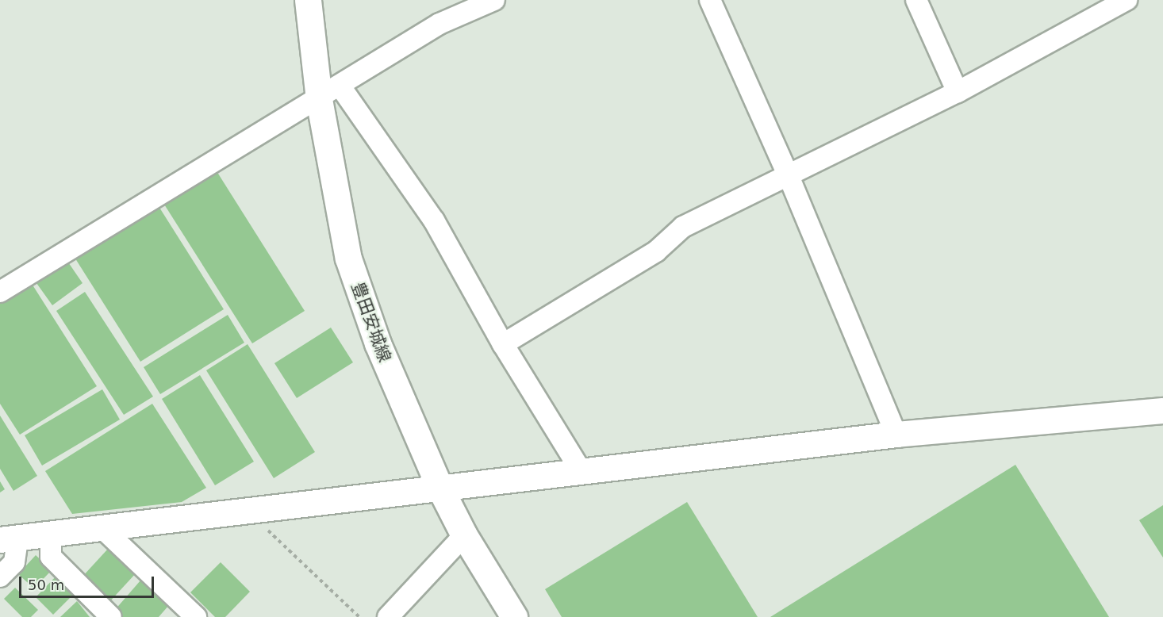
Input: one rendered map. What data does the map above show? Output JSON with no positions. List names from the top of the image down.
{
  "streets": {
    "main road": ["豊田安城線"]
  },
  "scale_bar": "50 m"
}
